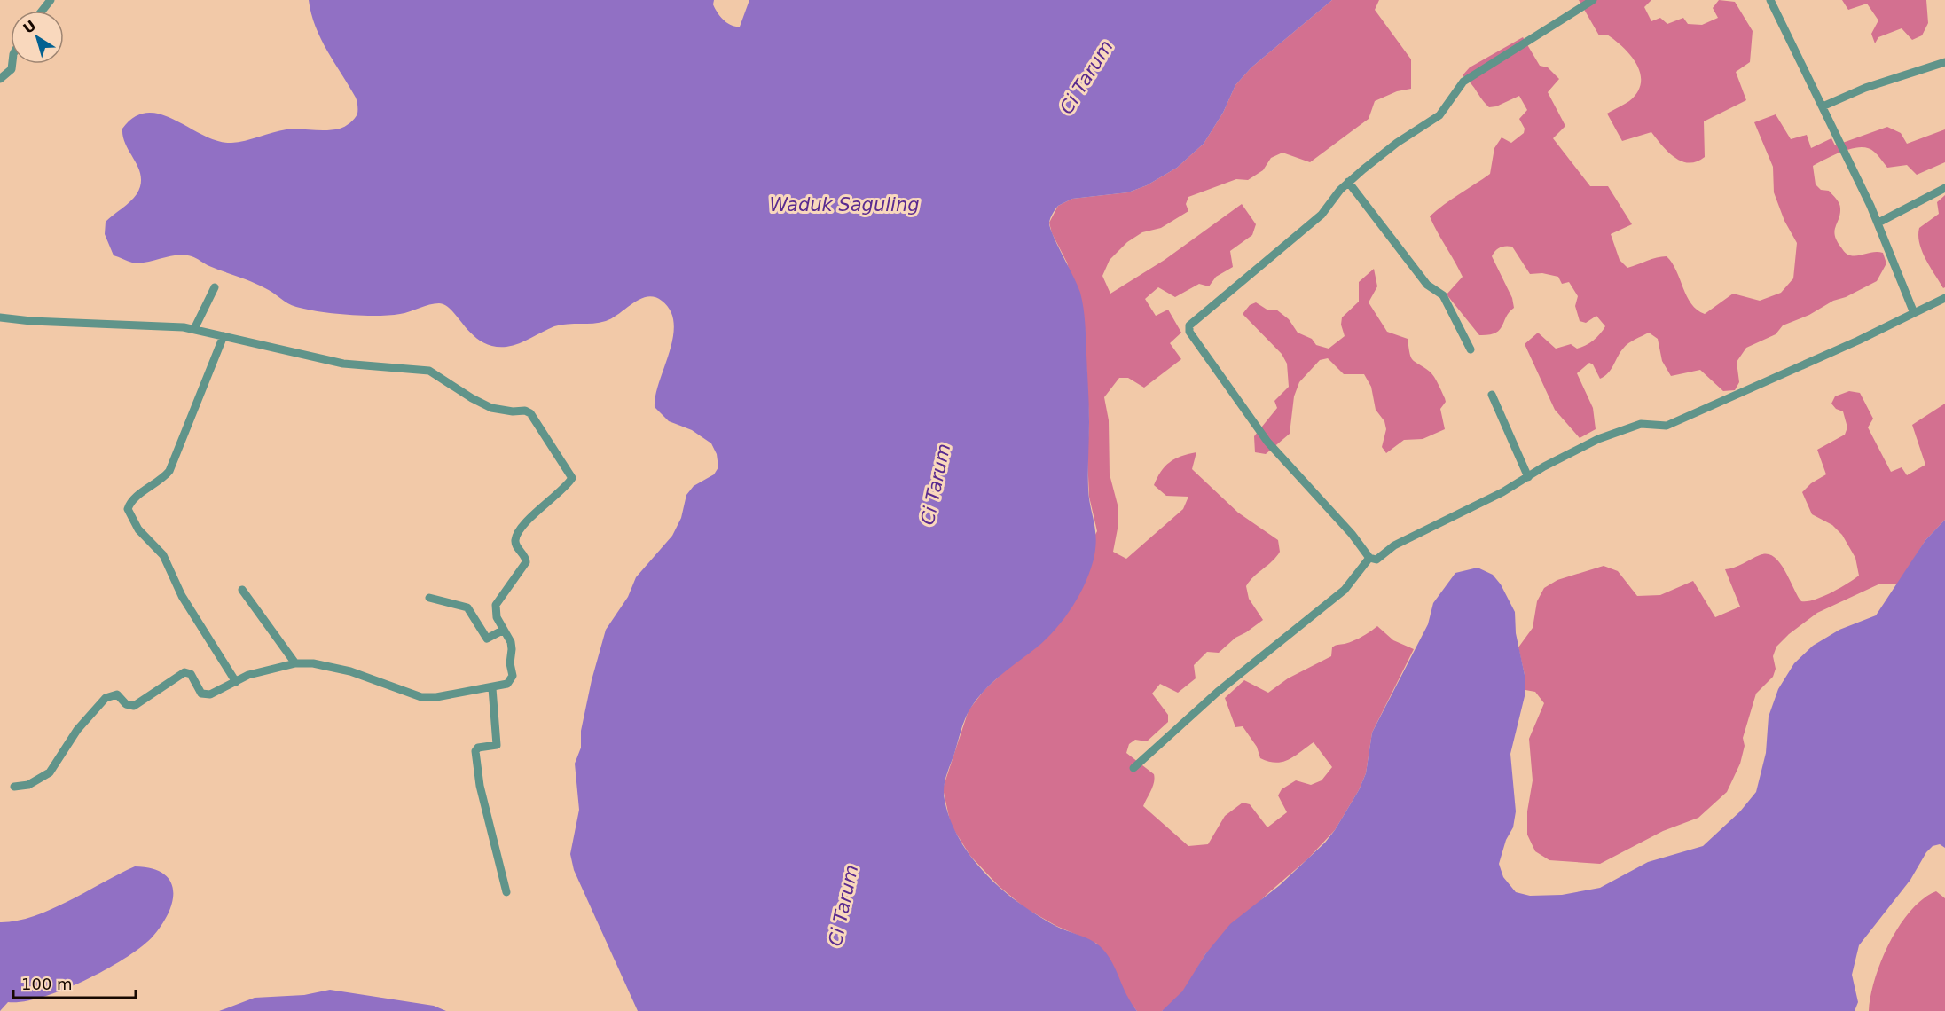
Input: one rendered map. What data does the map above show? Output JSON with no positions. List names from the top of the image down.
{
  "water": ["Ci Tarum", "Waduk Saguling"],
  "scale_bar": "100 m",
  "north": "top left"
}
